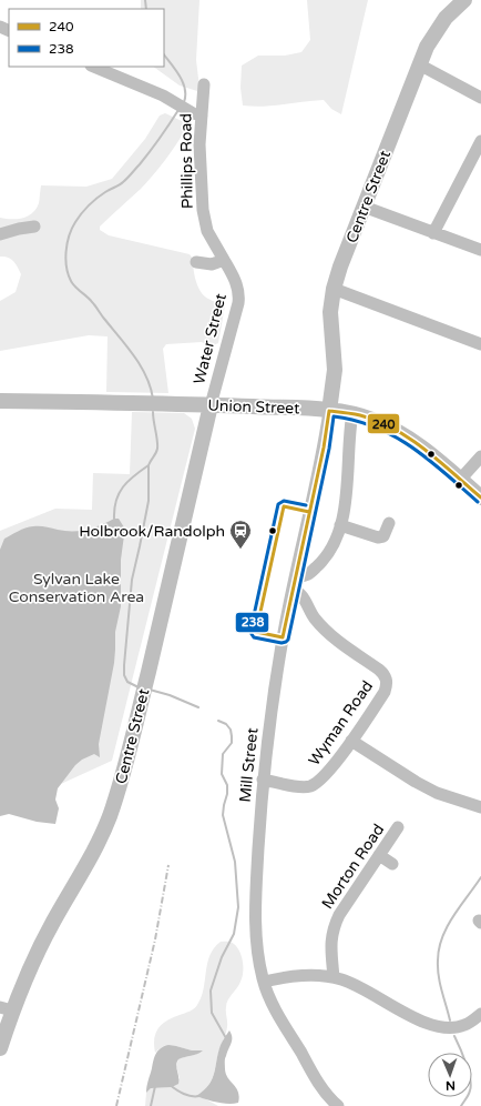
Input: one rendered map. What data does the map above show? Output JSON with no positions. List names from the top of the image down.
{
  "streets": {
    "main road": ["Centre Street", "Union Street"],
    "street": [
      "Phillips Road",
      "Water Street",
      "Wyman Road",
      "Mill Street",
      "Morton Road"
    ]
  },
  "crossings": [
    ["Phillips Road", "Water Street"],
    ["Centre Street", "Water Street"],
    ["Centre Street", "Union Street"],
    ["Centre Street", "Mill Street"],
    ["Water Street", "Union Street"],
    ["Union Street", "Mill Street"],
    ["Wyman Road", "Mill Street"]
  ],
  "parks": ["Sylvan Lake Conservation Area"],
  "places": {
    "station": ["Holbrook/Randolph"]
  },
  "lines": ["transit line 240", "transit line 238"],
  "legend": ["240", "238"],
  "north": "bottom"
}
